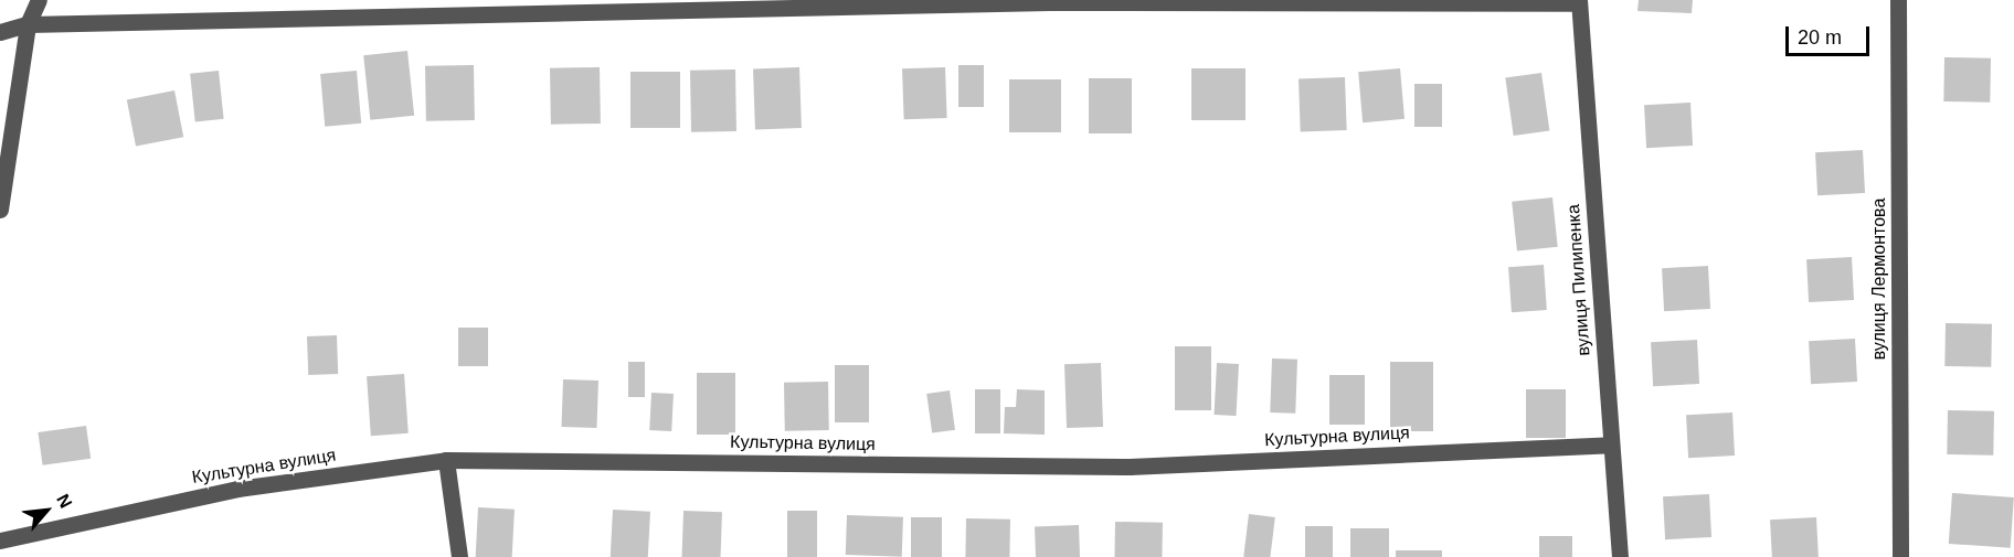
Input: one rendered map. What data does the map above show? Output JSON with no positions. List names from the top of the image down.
{
  "streets": {
    "street": ["вулиця Лермонтова", "вулиця Пилипенка", "Культурна вулиця"]
  },
  "crossings": [
    ["вулиця Пилипенка", "Культурна вулиця"]
  ],
  "scale_bar": "20 m",
  "north": "top right"
}
